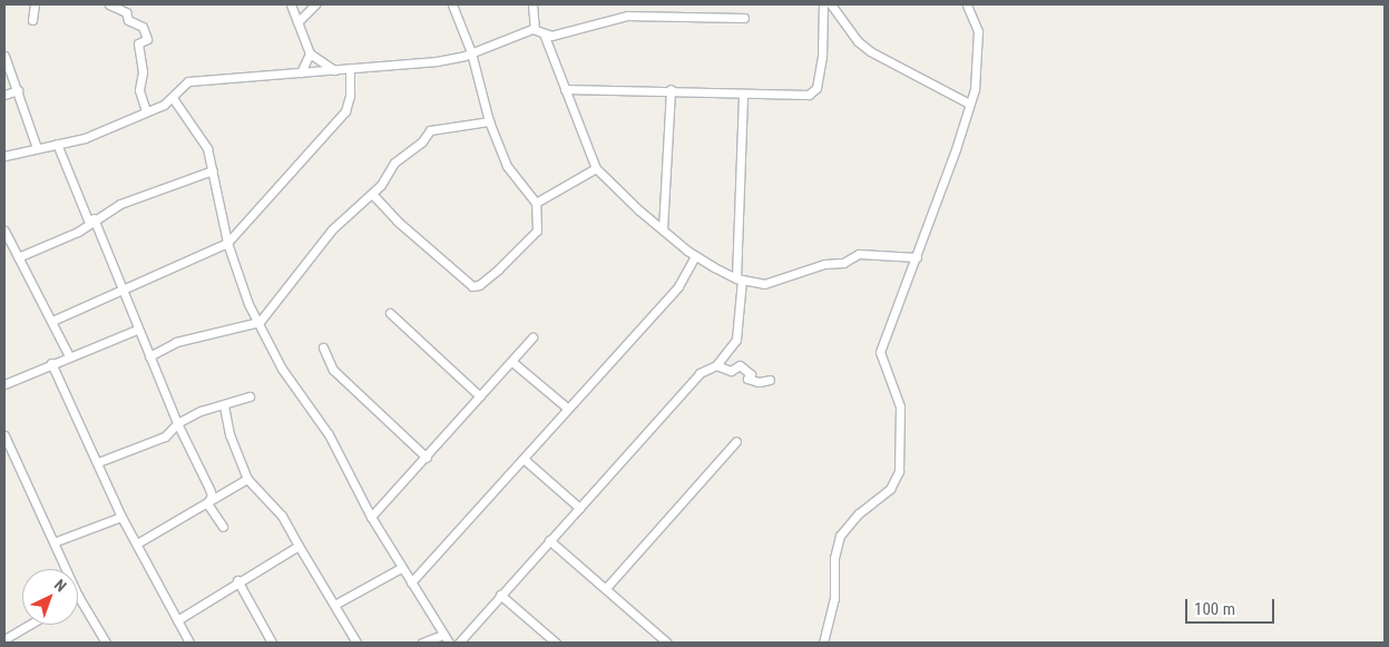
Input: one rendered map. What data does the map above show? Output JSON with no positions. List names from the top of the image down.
{
  "scale_bar": "100 m",
  "north": "top right"
}
